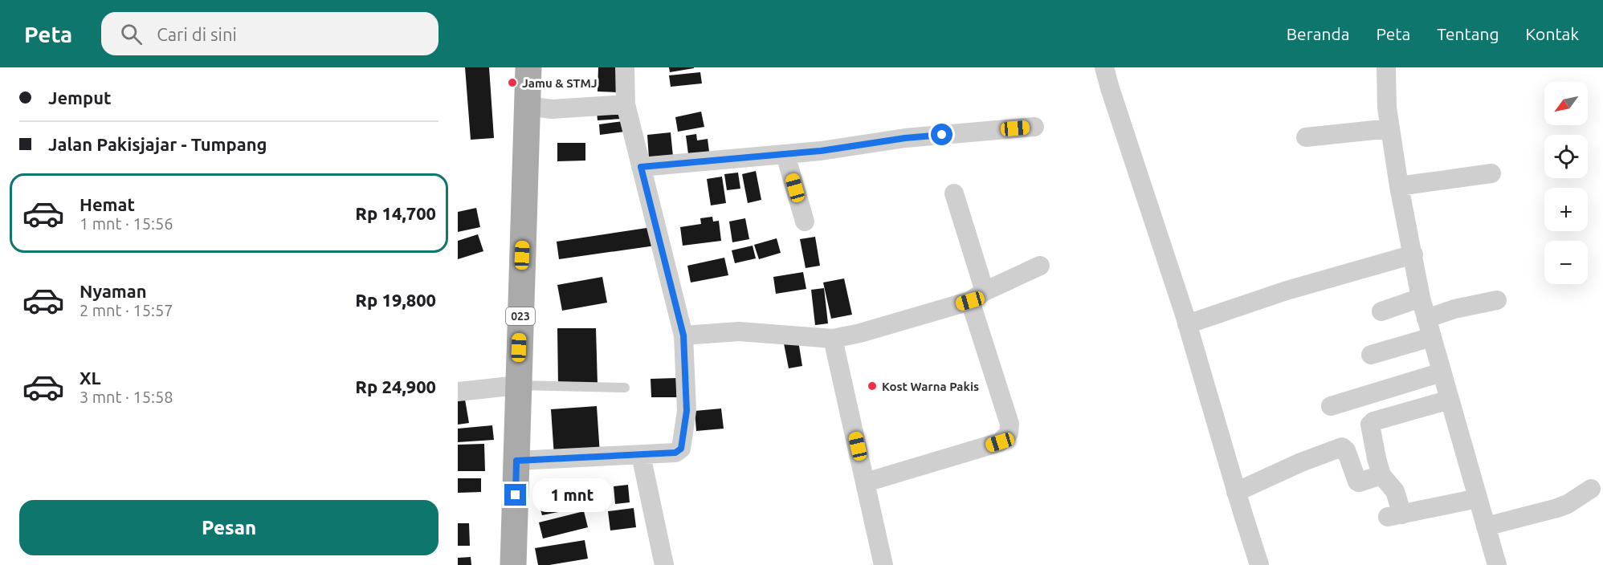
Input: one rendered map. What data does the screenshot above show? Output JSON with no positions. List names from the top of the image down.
{
  "streets": {
    "main road": ["023"]
  },
  "places": ["Jamu & STMJ", "Kost Warna Pakis"],
  "north": "bottom left",
  "page": {
    "header": "Peta",
    "search": "Cari di sini",
    "nav": [
      "Beranda",
      "Peta",
      "Tentang",
      "Kontak"
    ],
    "banner": ["Jemput", "Jalan Pakisjajar - Tumpang"],
    "map_buttons": ["+", "−"],
    "list": [
      {
        "name": "Hemat",
        "note": "1 mnt · 15:56",
        "value": "Rp 14,700"
      },
      {
        "name": "Nyaman",
        "note": "2 mnt · 15:57",
        "value": "Rp 19,800"
      },
      {
        "name": "XL",
        "note": "3 mnt · 15:58",
        "value": "Rp 24,900"
      }
    ],
    "bubble": "1 mnt",
    "buttons": "Pesan"
  }
}
